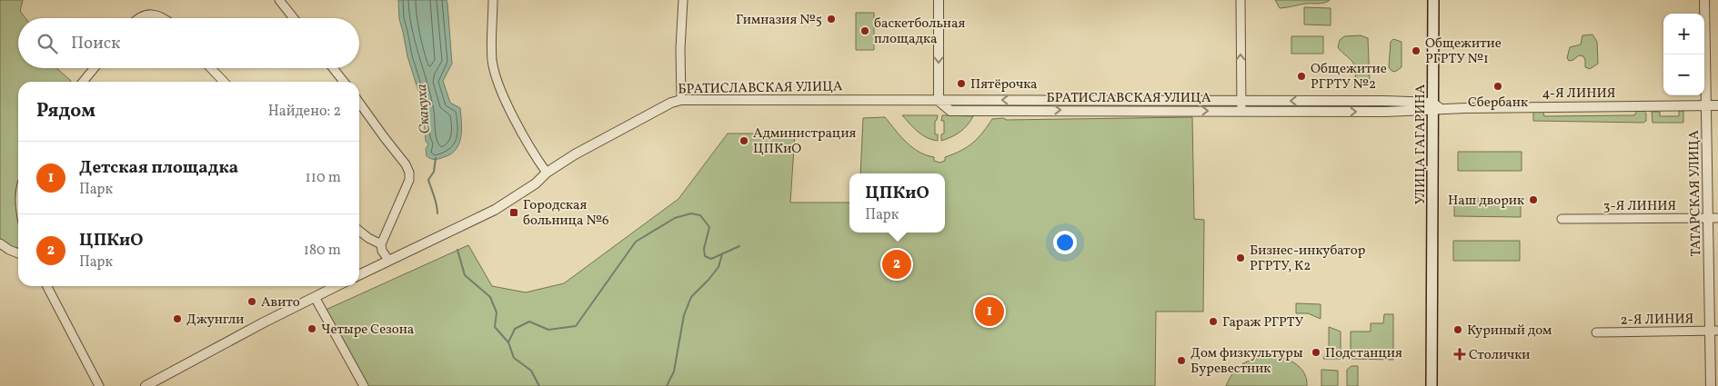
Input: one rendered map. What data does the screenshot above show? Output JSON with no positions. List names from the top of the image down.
{
  "streets": {
    "main road": ["УЛИЦА ГАГАРИНА"],
    "street": [
      "БРАТИСЛАВСКАЯ УЛИЦА",
      "4-Я ЛИНИЯ",
      "ТАТАРСКАЯ УЛИЦА",
      "3-Я ЛИНИЯ",
      "2-Я ЛИНИЯ"
    ]
  },
  "crossings": [
    ["БРАТИСЛАВСКАЯ УЛИЦА", "4-Я ЛИНИЯ"],
    ["БРАТИСЛАВСКАЯ УЛИЦА", "УЛИЦА ГАГАРИНА"],
    ["4-Я ЛИНИЯ", "УЛИЦА ГАГАРИНА"],
    ["4-Я ЛИНИЯ", "ТАТАРСКАЯ УЛИЦА"],
    ["ТАТАРСКАЯ УЛИЦА", "3-Я ЛИНИЯ"],
    ["ТАТАРСКАЯ УЛИЦА", "2-Я ЛИНИЯ"]
  ],
  "water": ["Скакуха"],
  "places": {
    "other": [
      "Гимназия №5",
      "баскетбольная площадка",
      "Общежитие РГРТУ №1",
      "Общежитие РГРТУ №2",
      "Пятёрочка",
      "Сбербанк",
      "Администрация ЦПКиО",
      "Наш дворик",
      "Бизнес-инкубатор РГРТУ, К2",
      "Авито",
      "Джунгли",
      "Гараж РГРТУ",
      "Четыре Сезона",
      "Куриный дом",
      "Подстанция",
      "Дом физкультуры Буревестник"
    ],
    "transit": ["Городская больница №6"],
    "health": ["Столички"]
  },
  "page": {
    "map_buttons": ["+", "−"],
    "search": "Поиск",
    "heading": ["Рядом", "Найдено: 2"],
    "list": [
      {
        "mark": "1",
        "name": "Детская площадка",
        "note": "Парк",
        "value": "110 m"
      },
      {
        "mark": "2",
        "name": "ЦПКиО",
        "note": "Парк",
        "value": "180 m"
      }
    ],
    "popup": ["ЦПКиО", "Парк"],
    "pins": ["2", "1"]
  }
}
